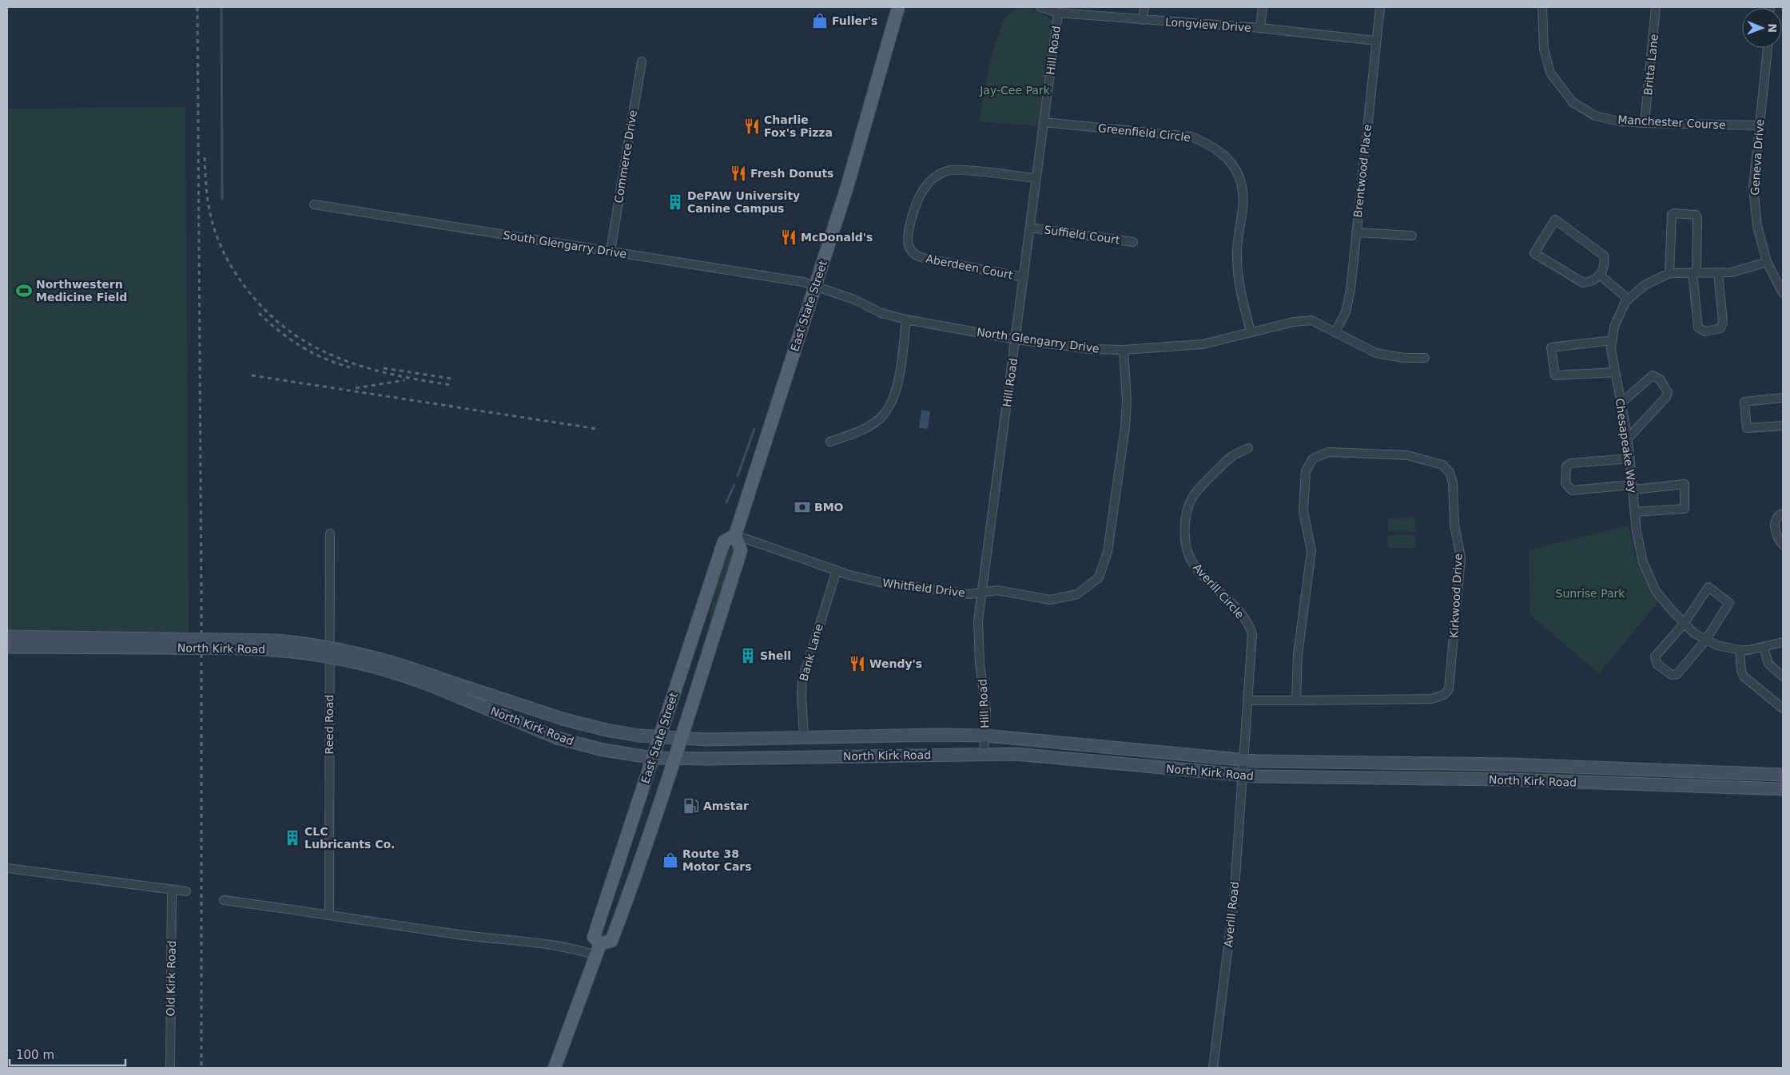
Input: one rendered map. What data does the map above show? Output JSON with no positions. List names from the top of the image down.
{
  "streets": {
    "main road": ["East State Street", "North Kirk Road"],
    "street": [
      "Longview Drive",
      "Hill Road",
      "Britta Lane",
      "Manchester Course",
      "Greenfield Circle",
      "Commerce Drive",
      "Geneva Drive",
      "Brentwood Place",
      "Suffield Court",
      "South Glengarry Drive",
      "Aberdeen Court",
      "North Glengarry Drive",
      "Chesapeake Way",
      "Whitfield Drive",
      "Averill Circle",
      "Kirkwood Drive",
      "Bank Lane",
      "Reed Road",
      "Averill Road",
      "Old Kirk Road"
    ]
  },
  "crossings": [
    ["Longview Drive", "Hill Road"],
    ["Longview Drive", "Brentwood Place"],
    ["Hill Road", "Greenfield Circle"],
    ["Hill Road", "Suffield Court"],
    ["Hill Road", "Aberdeen Court"],
    ["Hill Road", "North Glengarry Drive"],
    ["Hill Road", "Whitfield Drive"],
    ["Hill Road", "North Kirk Road"],
    ["Britta Lane", "Manchester Course"],
    ["Manchester Course", "Geneva Drive"],
    ["Greenfield Circle", "North Glengarry Drive"],
    ["Commerce Drive", "South Glengarry Drive"],
    ["Geneva Drive", "Chesapeake Way"],
    ["Brentwood Place", "North Glengarry Drive"],
    ["South Glengarry Drive", "East State Street"],
    ["South Glengarry Drive", "North Glengarry Drive"],
    ["East State Street", "North Glengarry Drive"],
    ["East State Street", "Whitfield Drive"],
    ["East State Street", "North Kirk Road"],
    ["North Glengarry Drive", "Whitfield Drive"],
    ["Whitfield Drive", "Bank Lane"],
    ["Averill Circle", "Kirkwood Drive"],
    ["Averill Circle", "North Kirk Road"],
    ["Averill Circle", "Averill Road"],
    ["North Kirk Road", "Bank Lane"],
    ["North Kirk Road", "Averill Road"]
  ],
  "parks": ["Jay-Cee Park", "Sunrise Park"],
  "places": {
    "shop": ["Fuller's", "Route 38 Motor Cars"],
    "restaurant": [
      "Charlie Fox's Pizza",
      "Fresh Donuts",
      "McDonald's",
      "Wendy's"
    ],
    "building": ["DePAW University Canine Campus", "Shell", "CLC Lubricants Co."],
    "sports": ["Northwestern Medicine Field"],
    "bank": ["BMO"],
    "fuel station": ["Amstar"]
  },
  "scale_bar": "100 m",
  "north": "right"
}
